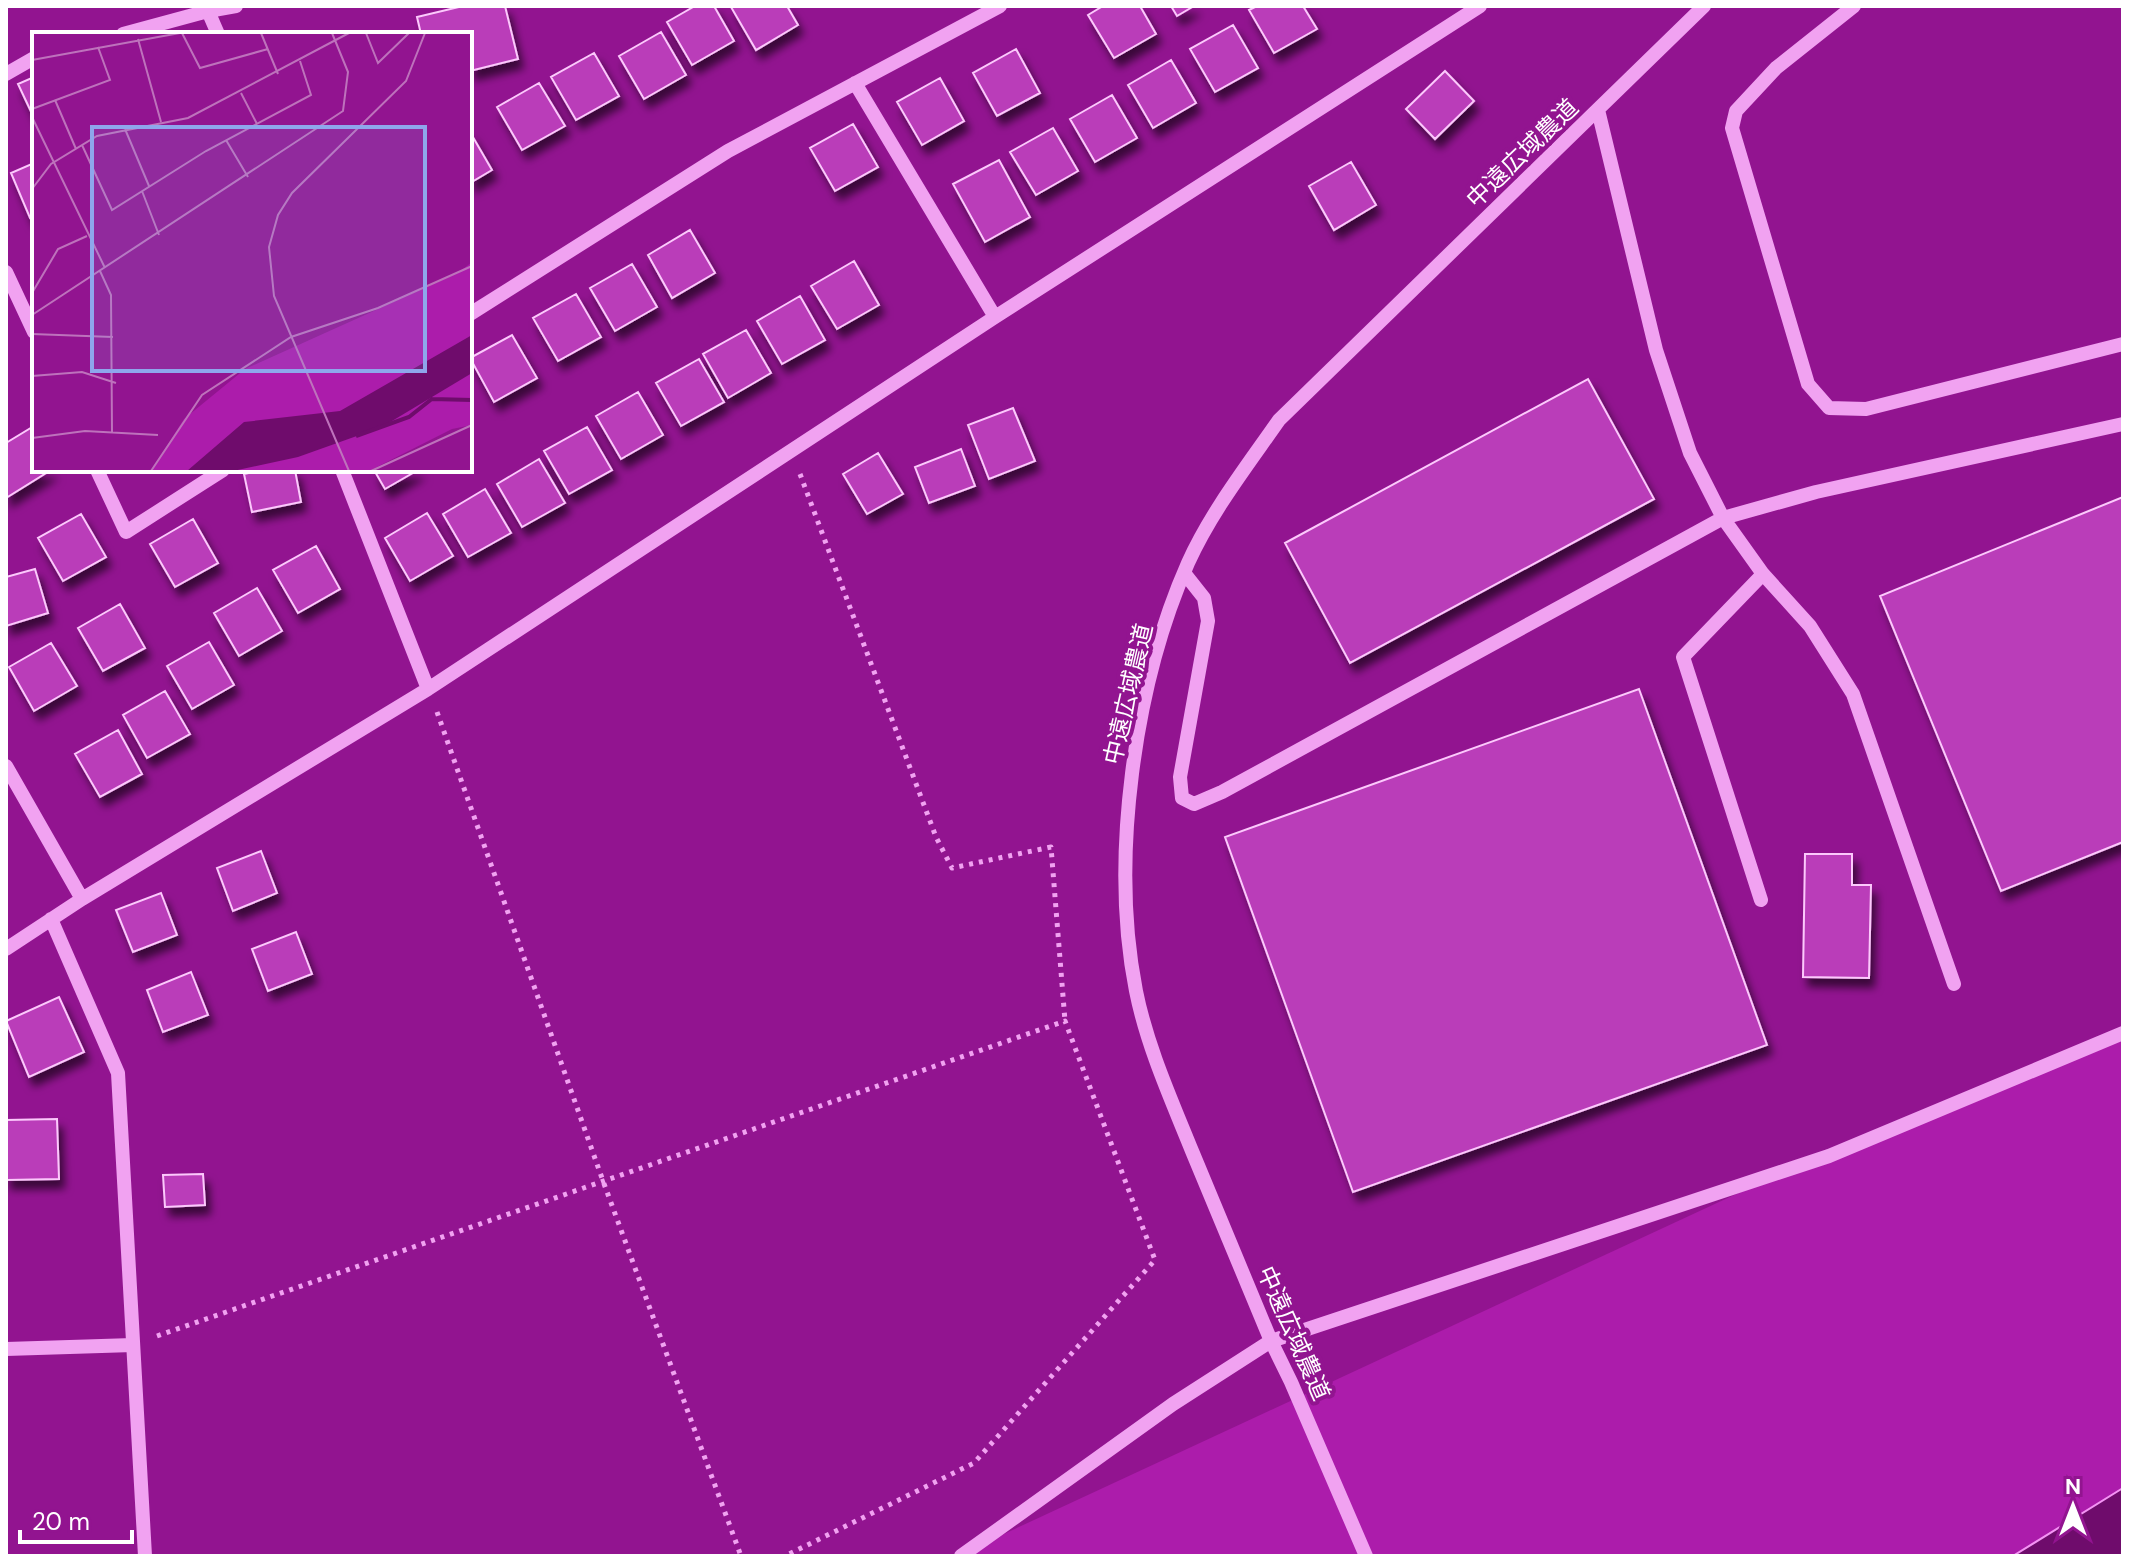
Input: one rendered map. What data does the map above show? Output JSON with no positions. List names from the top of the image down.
{
  "streets": {
    "street": ["中遠広域農道"]
  },
  "scale_bar": "20 m",
  "north": "top"
}
